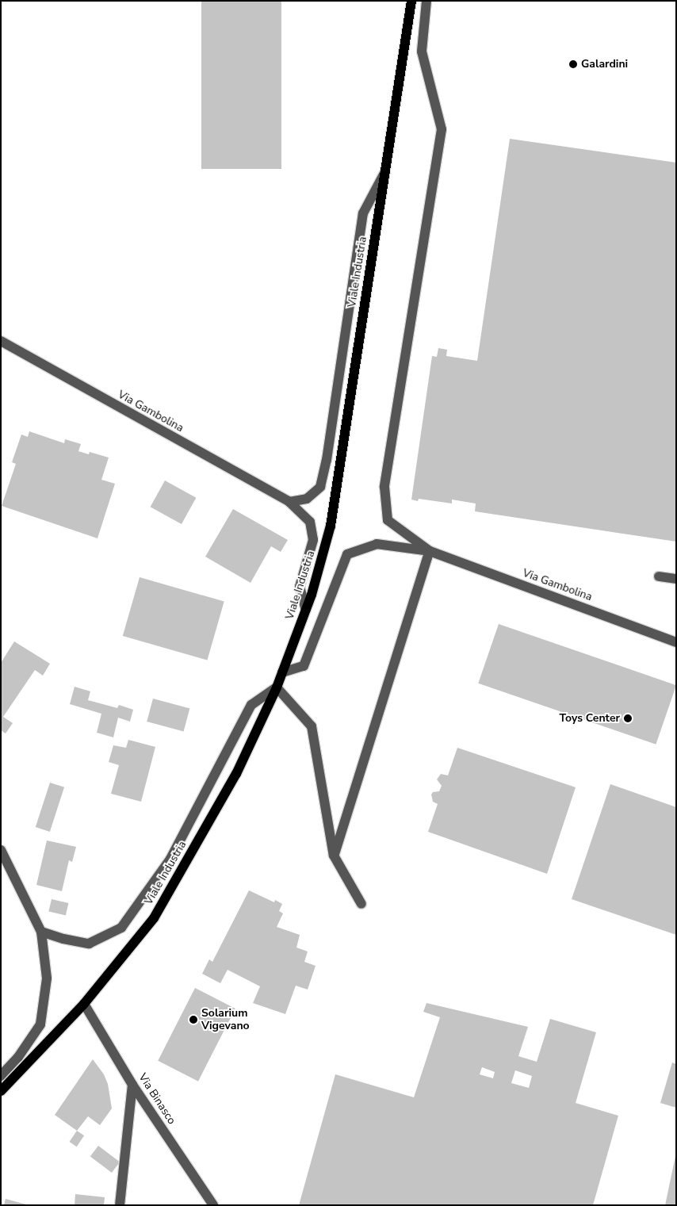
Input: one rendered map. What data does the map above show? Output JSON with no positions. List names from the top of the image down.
{
  "streets": {
    "main road": ["Viale Industria"],
    "street": ["Via Gambolina", "Via Binasco"]
  },
  "crossings": [
    ["Viale Industria", "Via Gambolina"],
    ["Viale Industria", "Via Binasco"]
  ],
  "places": ["Galardini", "Toys Center", "Solarium Vigevano"]
}
